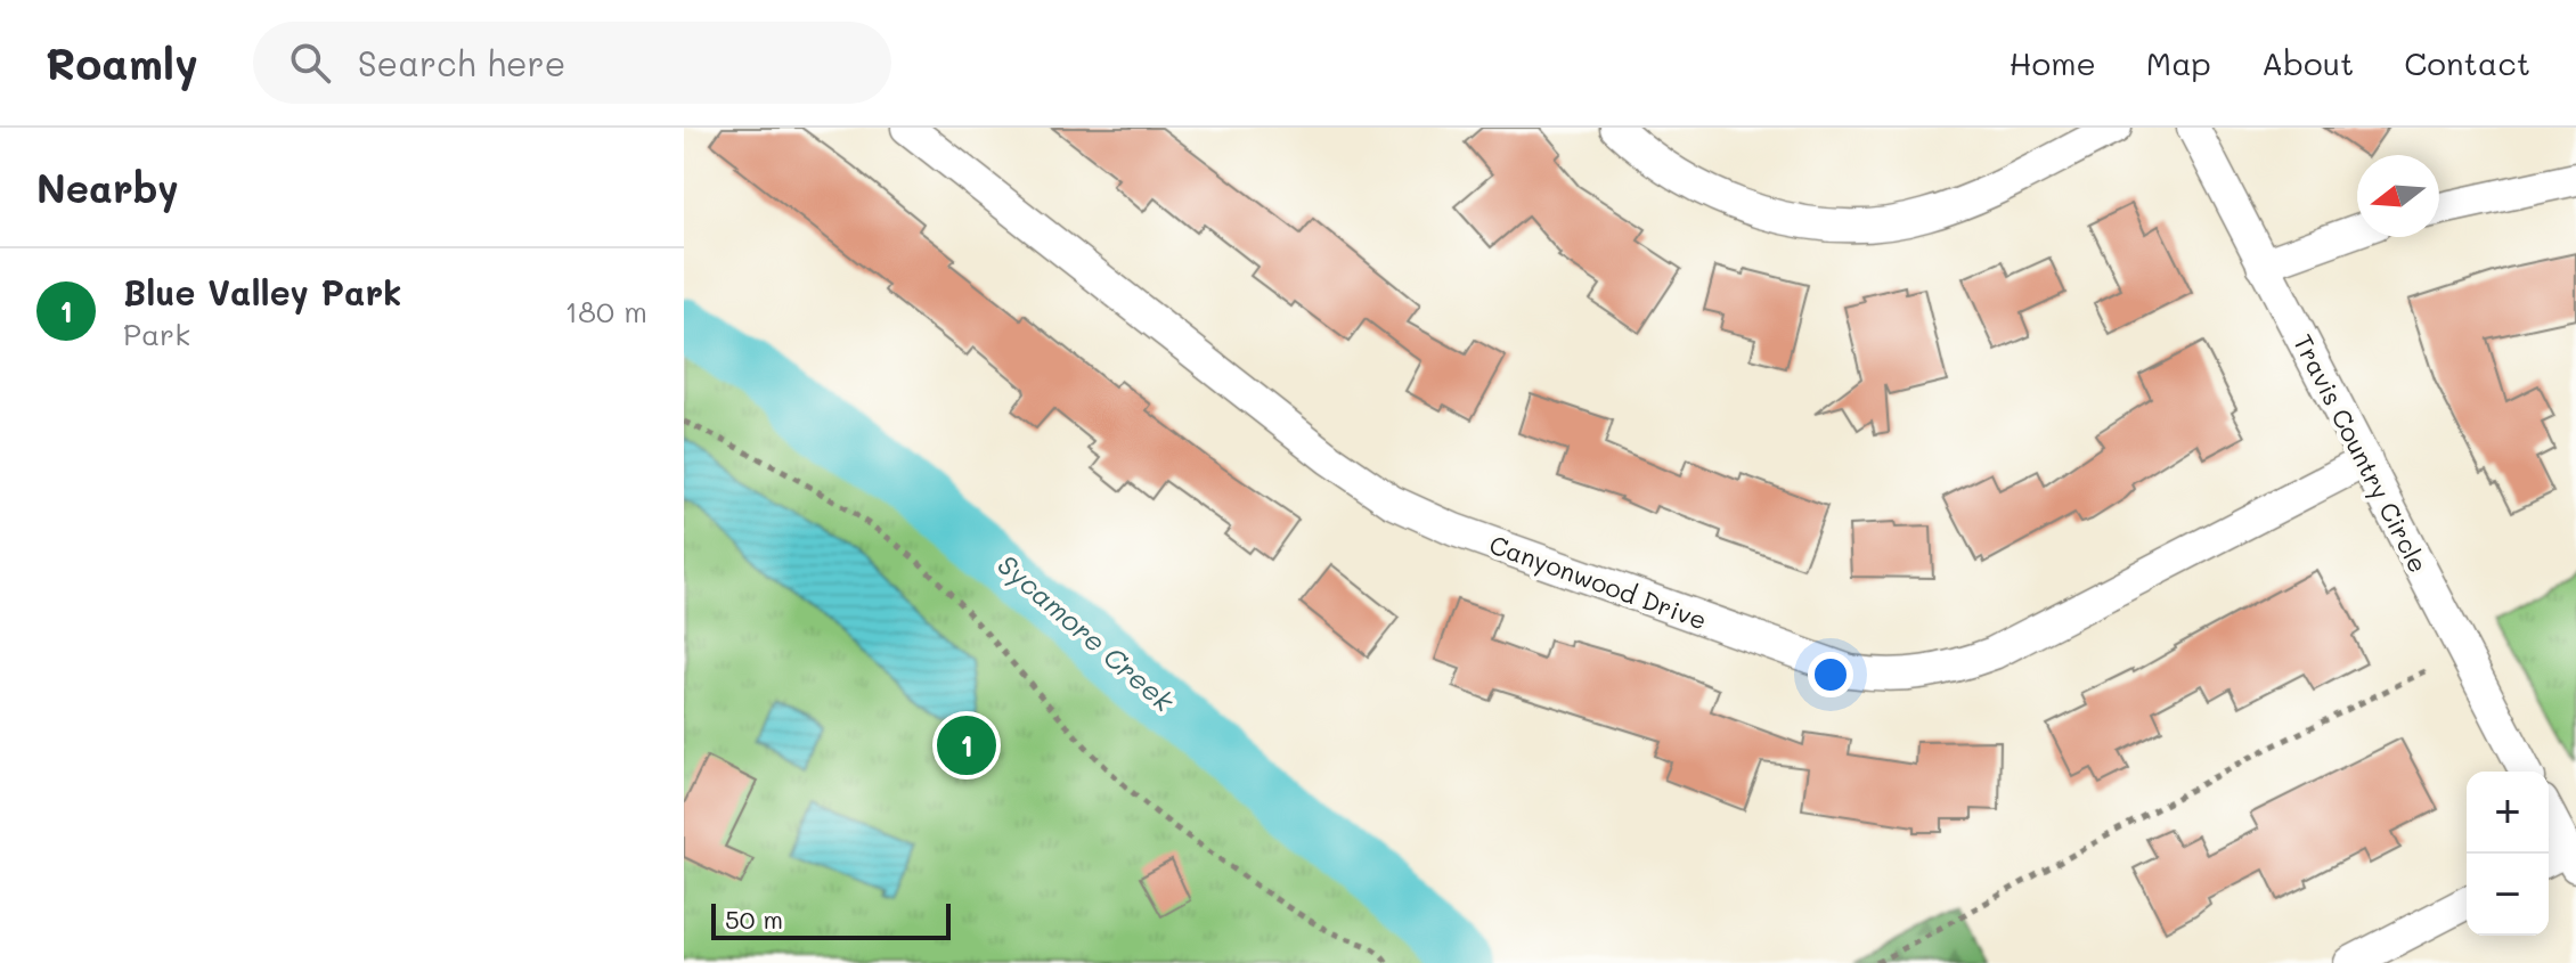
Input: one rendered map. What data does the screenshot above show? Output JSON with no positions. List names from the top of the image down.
{
  "streets": {
    "street": ["Travis Country Circle", "Canyonwood Drive"]
  },
  "crossings": [
    ["Travis Country Circle", "Canyonwood Drive"]
  ],
  "water": ["Sycamore Creek"],
  "scale_bar": "50 m",
  "north": "left",
  "page": {
    "header": "Roamly",
    "search": "Search here",
    "nav": [
      "Home",
      "Map",
      "About",
      "Contact"
    ],
    "heading": "Nearby",
    "list": [
      {
        "mark": "1",
        "name": "Blue Valley Park",
        "note": "Park",
        "value": "180 m"
      }
    ],
    "pins": "1",
    "map_buttons": ["+", "−"],
    "scale": "50 m"
  }
}
